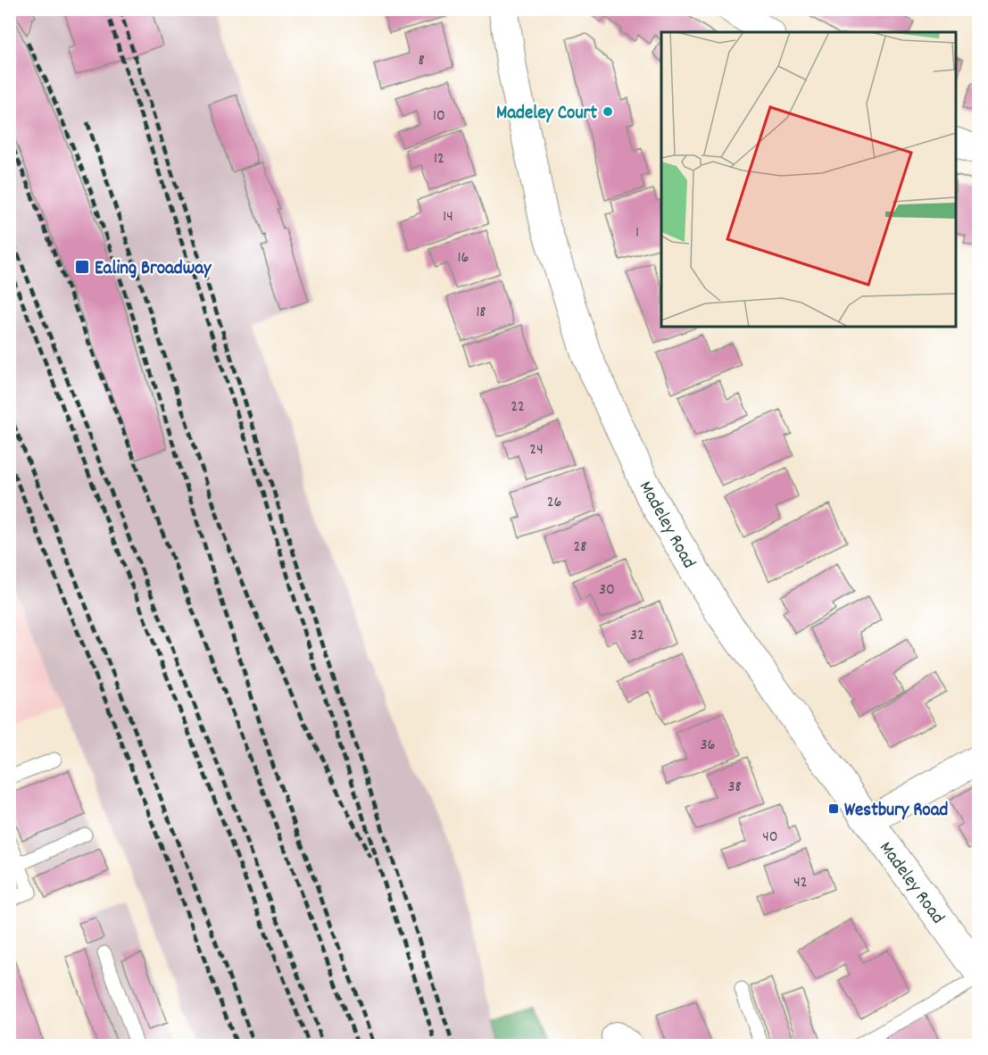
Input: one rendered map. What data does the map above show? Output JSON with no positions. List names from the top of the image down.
{
  "streets": {
    "street": ["Madeley Road"]
  },
  "places": {
    "other": ["Madeley Court"],
    "transit": ["Ealing Broadway", "Westbury Road"]
  },
  "house_numbers": [
    "8",
    "10",
    "12",
    "14",
    "1",
    "16",
    "18",
    "22",
    "24",
    "26",
    "28",
    "30",
    "32",
    "36",
    "38",
    "40",
    "42"
  ]
}
